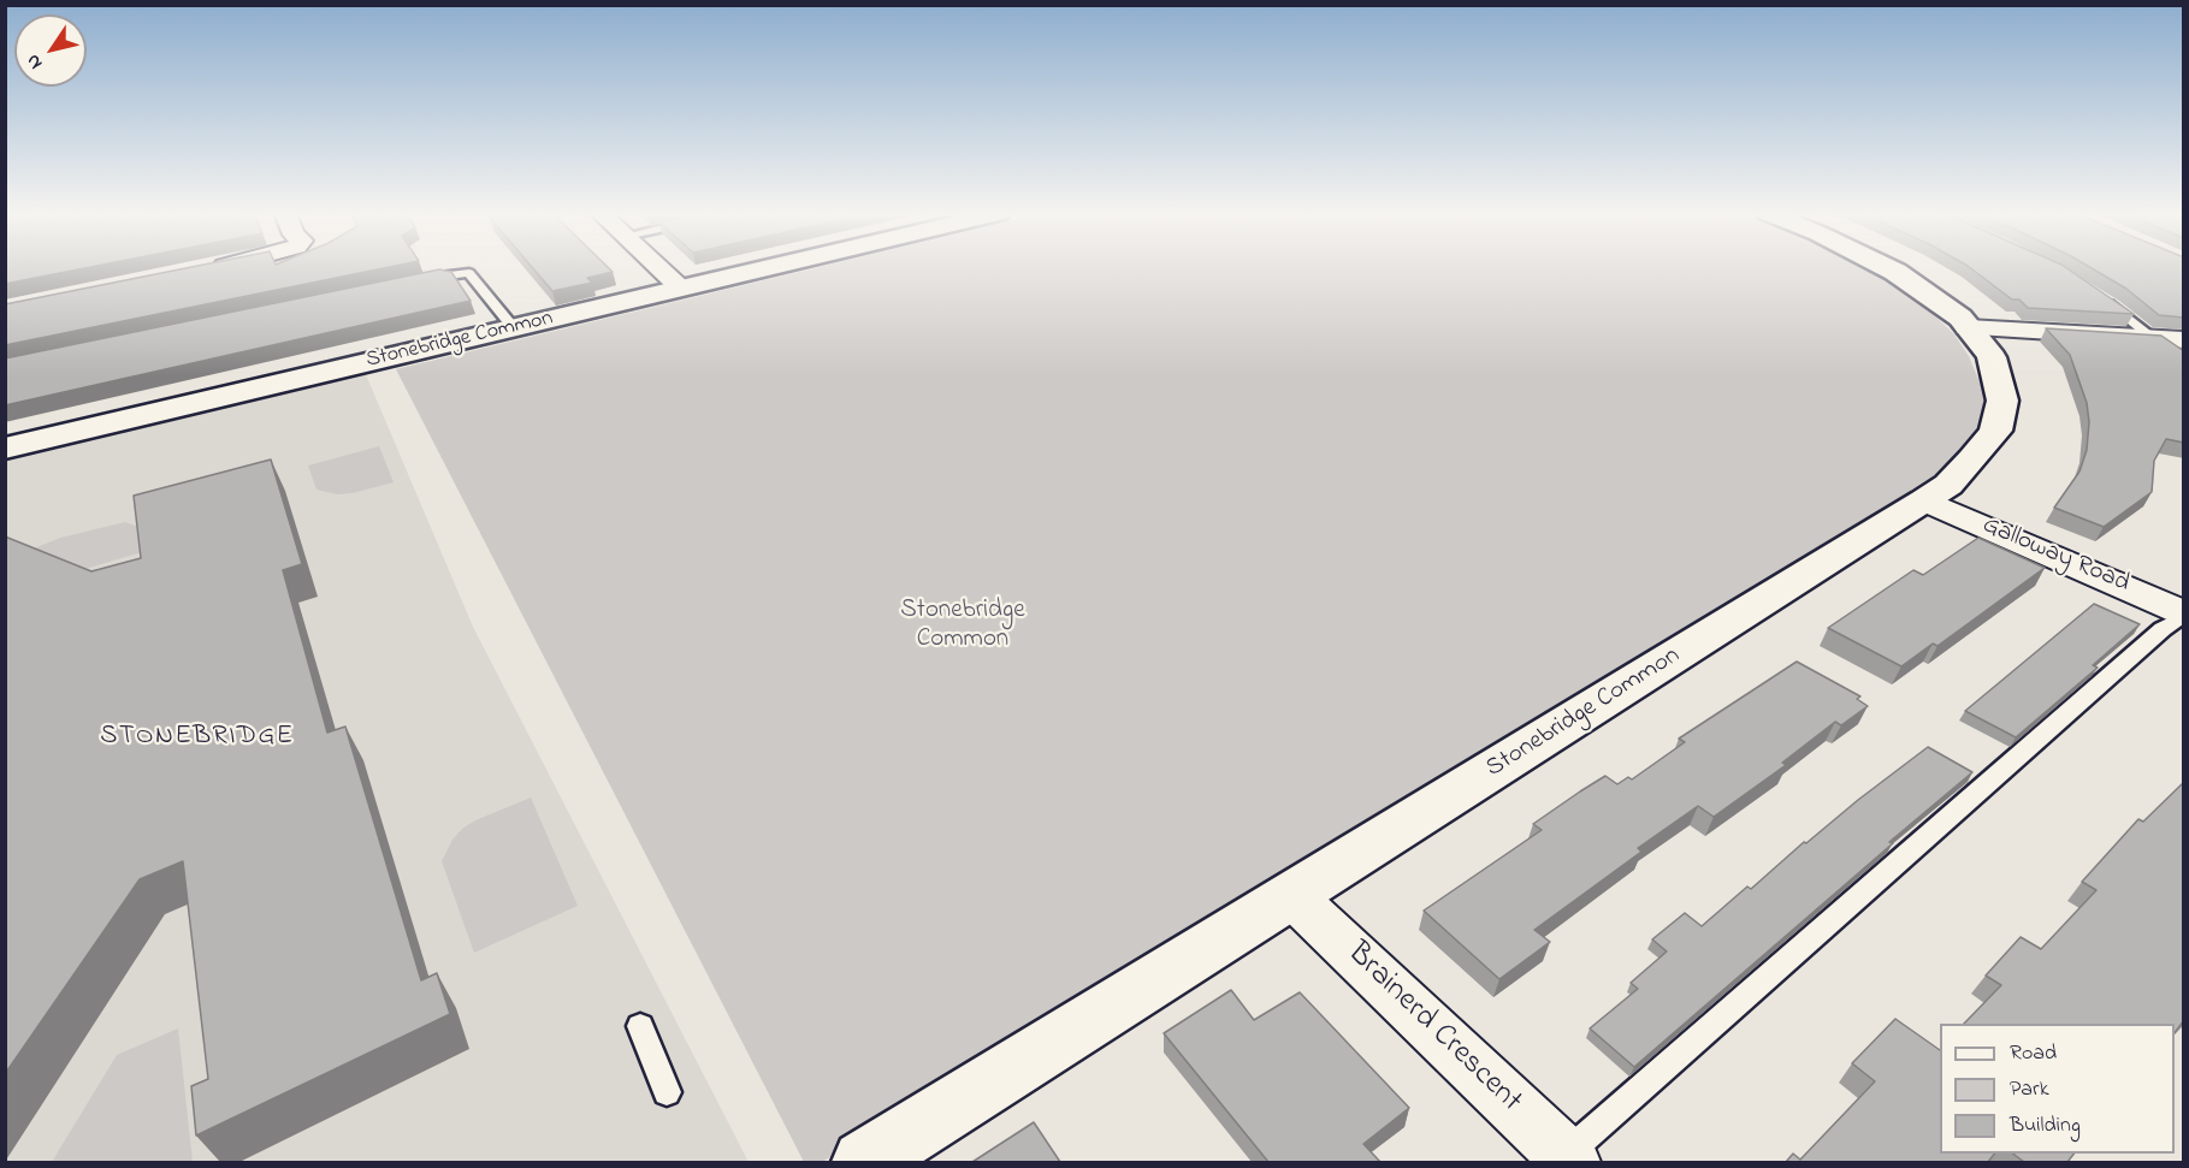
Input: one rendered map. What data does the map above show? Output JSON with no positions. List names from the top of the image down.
{
  "streets": {
    "street": ["Stonebridge Common", "Galloway Road", "Brainerd Crescent"]
  },
  "crossings": [
    ["Stonebridge Common", "Galloway Road"],
    ["Stonebridge Common", "Brainerd Crescent"]
  ],
  "districts": ["STONEBRIDGE"],
  "parks": ["Stonebridge Common"],
  "legend": ["Road", "Park", "Building"],
  "north": "bottom left"
}
